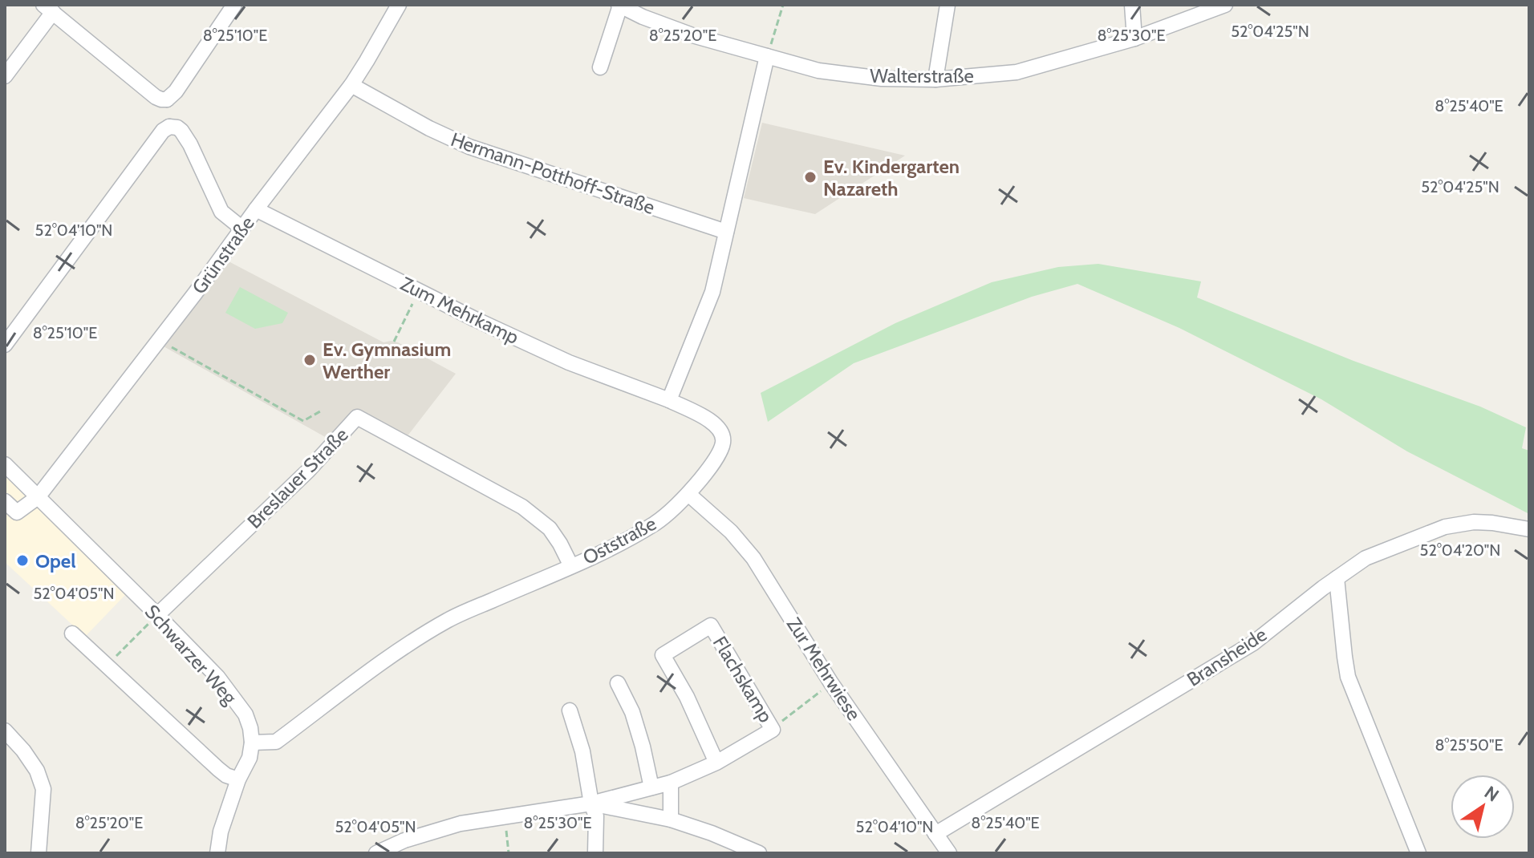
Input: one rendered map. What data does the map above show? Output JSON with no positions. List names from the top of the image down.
{
  "streets": {
    "street": [
      "Walterstraße",
      "Hermann-Potthoff-Straße",
      "Grünstraße",
      "Zum Mehrkamp",
      "Breslauer Straße",
      "Oststraße",
      "Schwarzer Weg",
      "Bransheide",
      "Zur Mehrwiese",
      "Flachskamp"
    ]
  },
  "crossings": [
    ["Hermann-Potthoff-Straße", "Grünstraße"],
    ["Grünstraße", "Zum Mehrkamp"],
    ["Grünstraße", "Schwarzer Weg"],
    ["Zum Mehrkamp", "Oststraße"],
    ["Breslauer Straße", "Oststraße"],
    ["Breslauer Straße", "Schwarzer Weg"],
    ["Oststraße", "Schwarzer Weg"],
    ["Oststraße", "Zur Mehrwiese"],
    ["Bransheide", "Zur Mehrwiese"]
  ],
  "places": ["Ev. Kindergarten Nazareth", "Ev. Gymnasium Werther", "Opel"],
  "north": "top right",
  "coordinates": [
    "52°04'25\"N",
    "8°25'10\"E",
    "8°25'20\"E",
    "8°25'30\"E",
    "8°25'40\"E",
    "52°04'10\"N",
    "52°04'20\"N",
    "52°04'05\"N",
    "8°25'50\"E"
  ]
}
